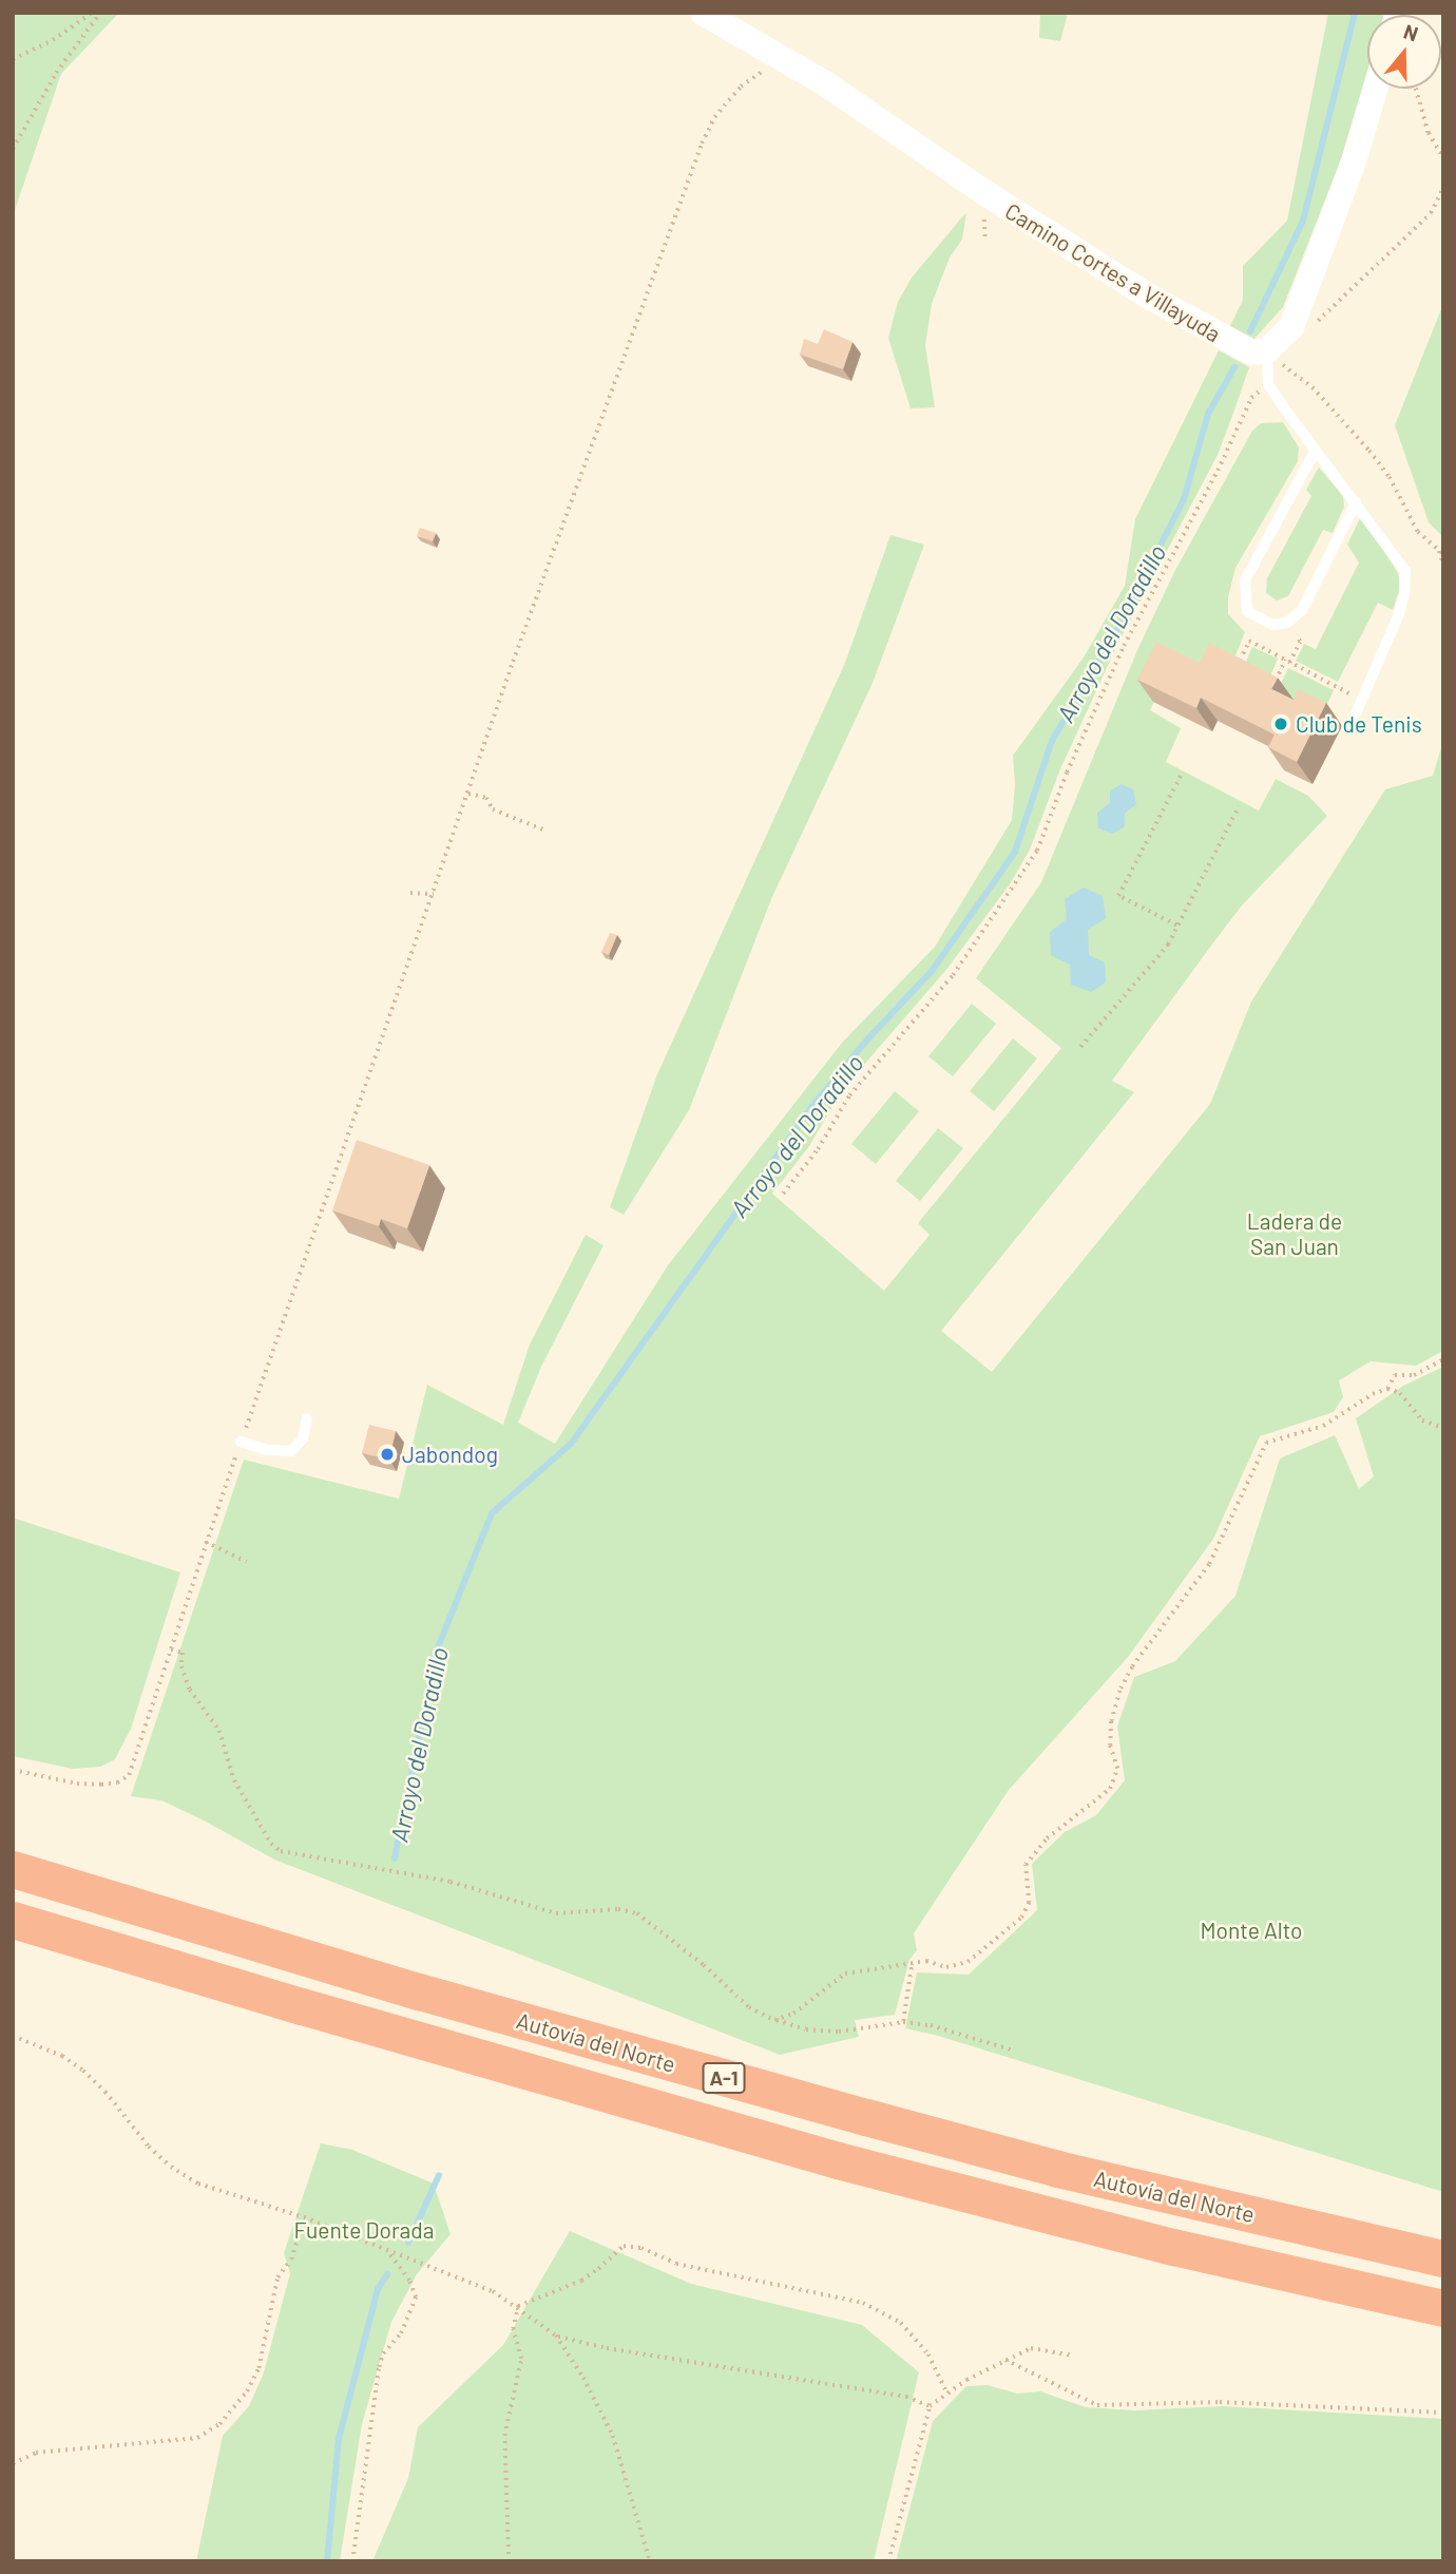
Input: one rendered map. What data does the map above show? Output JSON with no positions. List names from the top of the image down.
{
  "streets": {
    "highway": ["Autovía del Norte", "A-1"],
    "street": ["Camino Cortes a Villayuda"]
  },
  "water": ["Arroyo del Doradillo"],
  "parks": ["Ladera de San Juan", "Monte Alto", "Fuente Dorada"],
  "places": ["Club de Tenis", "Jabondog"],
  "north": "top"
}
